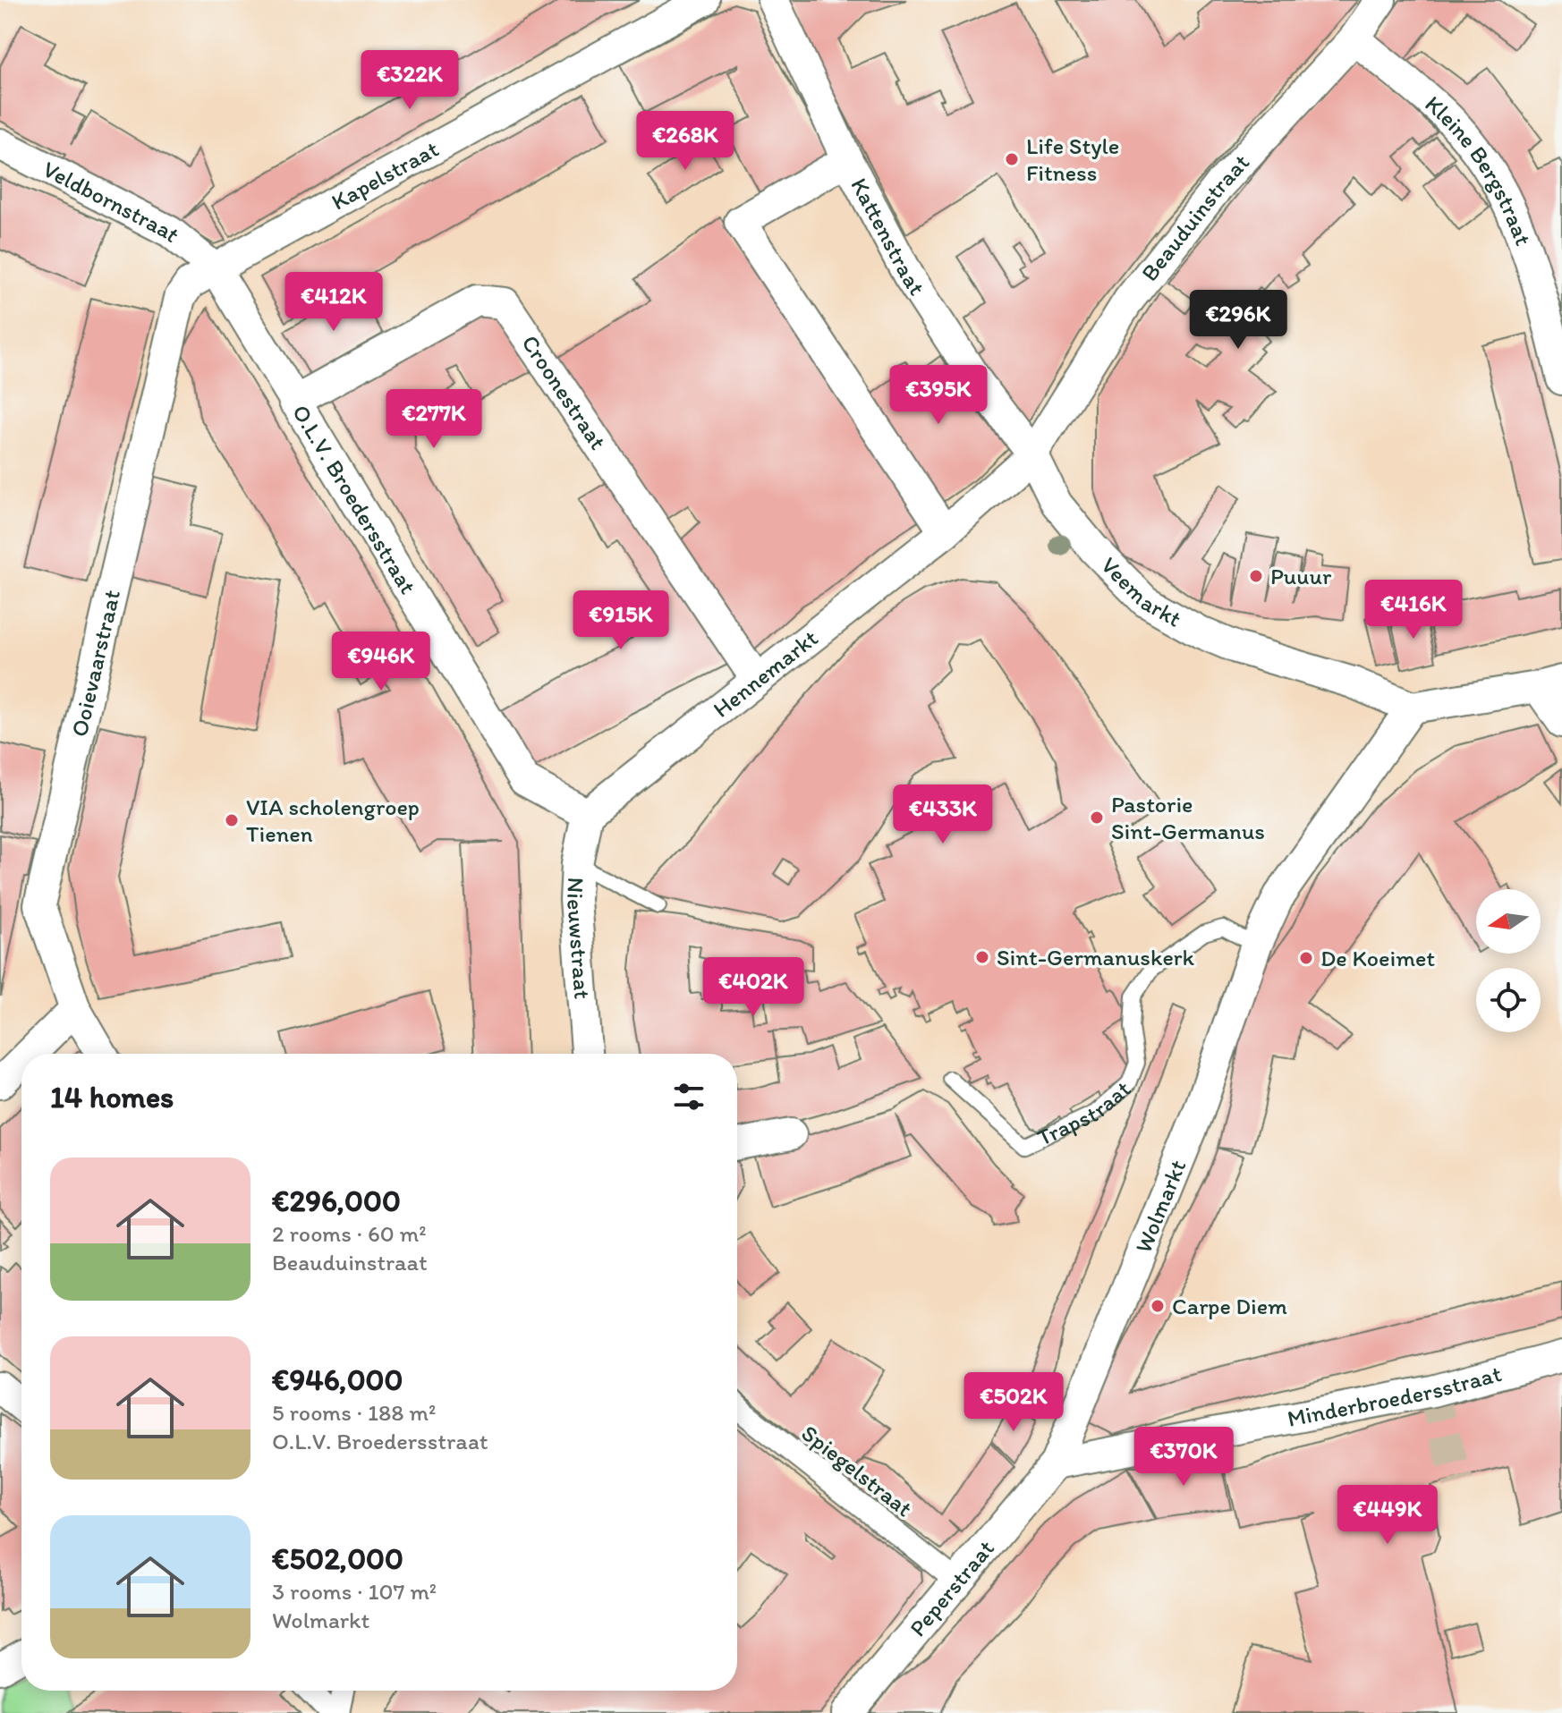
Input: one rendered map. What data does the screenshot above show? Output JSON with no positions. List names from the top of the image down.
{
  "streets": {
    "street": [
      "Kleine Bergstraat",
      "Kapelstraat",
      "Veldbornstraat",
      "Beauduinstraat",
      "Kattenstraat",
      "Croonestraat",
      "O.L.V. Broedersstraat",
      "Veemarkt",
      "Ooievaarstraat",
      "Hennemarkt",
      "Nieuwstraat",
      "Wolmarkt",
      "Minderbroedersstraat",
      "Spiegelstraat",
      "Peperstraat"
    ],
    "lane": ["Trapstraat"]
  },
  "crossings": [
    ["Kleine Bergstraat", "Beauduinstraat"],
    ["Kapelstraat", "Veldbornstraat"],
    ["Kapelstraat", "O.L.V. Broedersstraat"],
    ["Kapelstraat", "Ooievaarstraat"],
    ["Veldbornstraat", "O.L.V. Broedersstraat"],
    ["Veldbornstraat", "Ooievaarstraat"],
    ["Beauduinstraat", "Kattenstraat"],
    ["Beauduinstraat", "Veemarkt"],
    ["Kattenstraat", "Veemarkt"],
    ["Croonestraat", "O.L.V. Broedersstraat"],
    ["Croonestraat", "Hennemarkt"],
    ["O.L.V. Broedersstraat", "Ooievaarstraat"],
    ["O.L.V. Broedersstraat", "Hennemarkt"],
    ["O.L.V. Broedersstraat", "Nieuwstraat"],
    ["Hennemarkt", "Nieuwstraat"],
    ["Trapstraat", "Wolmarkt"],
    ["Wolmarkt", "Minderbroedersstraat"],
    ["Wolmarkt", "Peperstraat"],
    ["Minderbroedersstraat", "Peperstraat"],
    ["Spiegelstraat", "Peperstraat"]
  ],
  "places": [
    "Life Style Fitness",
    "Puuur",
    "Pastorie Sint-Germanus",
    "VIA scholengroep Tienen",
    "Sint-Germanuskerk",
    "De Koeimet",
    "Carpe Diem"
  ],
  "north": "left",
  "page": {
    "price": [
      "€322K",
      "€268K",
      "€412K",
      "€296K",
      "€395K",
      "€277K",
      "€416K",
      "€915K",
      "€946K",
      "€433K",
      "€402K",
      "€502K",
      "€370K",
      "€449K"
    ],
    "heading": "14 homes",
    "list": [
      {
        "name": "€296,000",
        "note": "2 rooms · 60 m² · Beauduinstraat"
      },
      {
        "name": "€946,000",
        "note": "5 rooms · 188 m² · O.L.V. Broedersstraat"
      },
      {
        "name": "€502,000",
        "note": "3 rooms · 107 m² · Wolmarkt"
      }
    ]
  }
}
